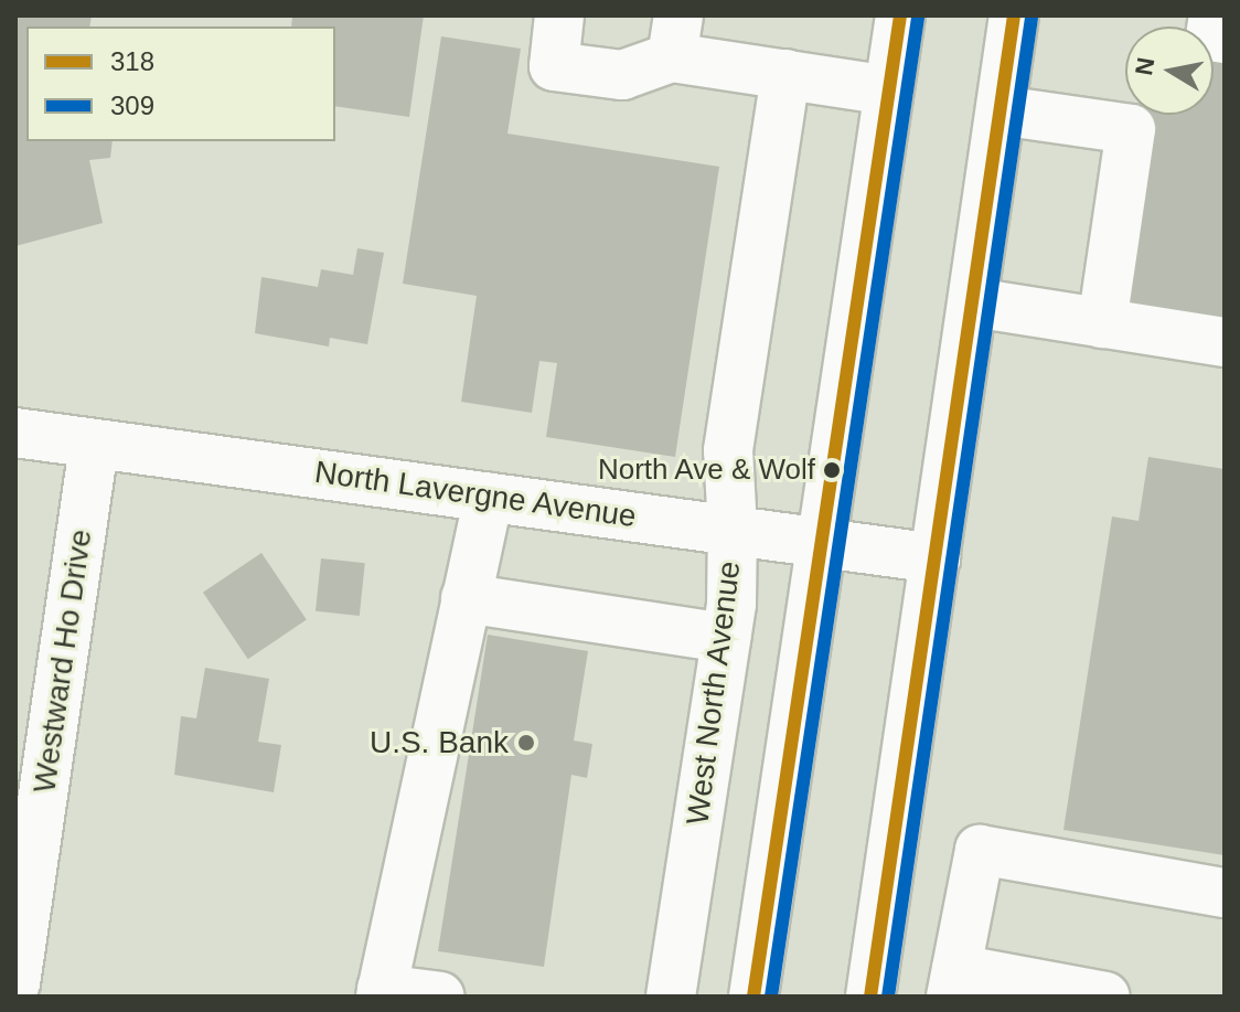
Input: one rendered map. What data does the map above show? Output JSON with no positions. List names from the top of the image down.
{
  "streets": {
    "street": ["North Lavergne Avenue", "Westward Ho Drive", "West North Avenue"]
  },
  "crossings": [
    ["North Lavergne Avenue", "Westward Ho Drive"],
    ["North Lavergne Avenue", "West North Avenue"]
  ],
  "places": ["North Ave & Wolf", "U.S. Bank"],
  "lines": ["transit line 318", "transit line 309"],
  "legend": ["318", "309"],
  "north": "left"
}
